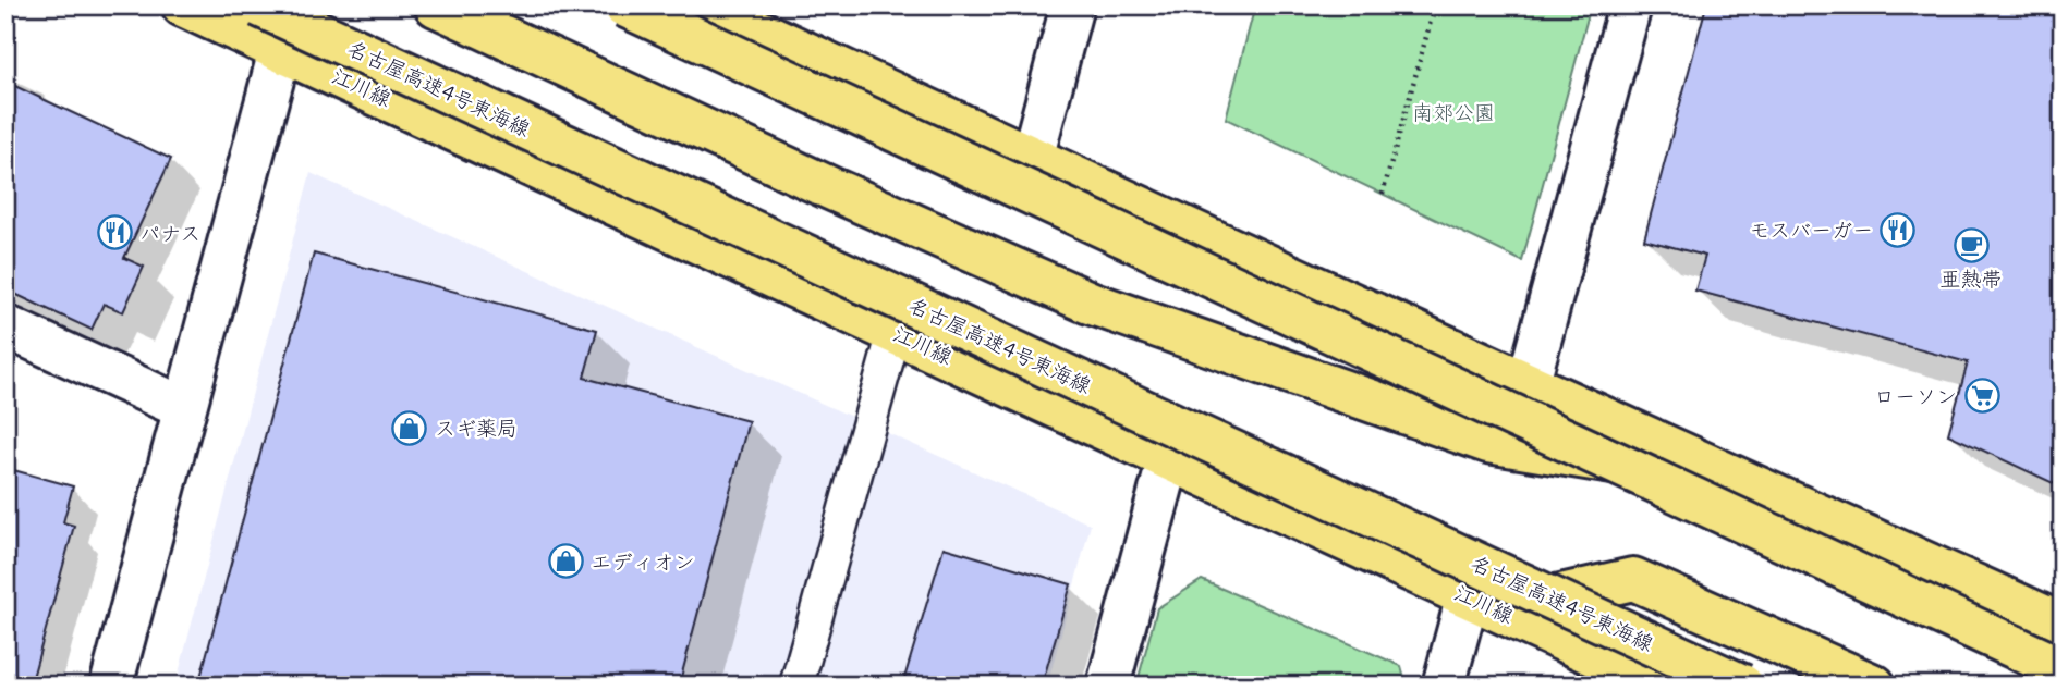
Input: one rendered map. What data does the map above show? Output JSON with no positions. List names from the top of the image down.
{
  "streets": {
    "main road": ["江川線", "名古屋高速4号東海線"]
  },
  "parks": ["南郊公園"],
  "places": {
    "restaurant": ["モスバーガー", "パナス"],
    "cafe": ["亜熱帯"],
    "supermarket": ["ローソン"],
    "shop": ["スギ薬局", "エディオン"]
  }
}
